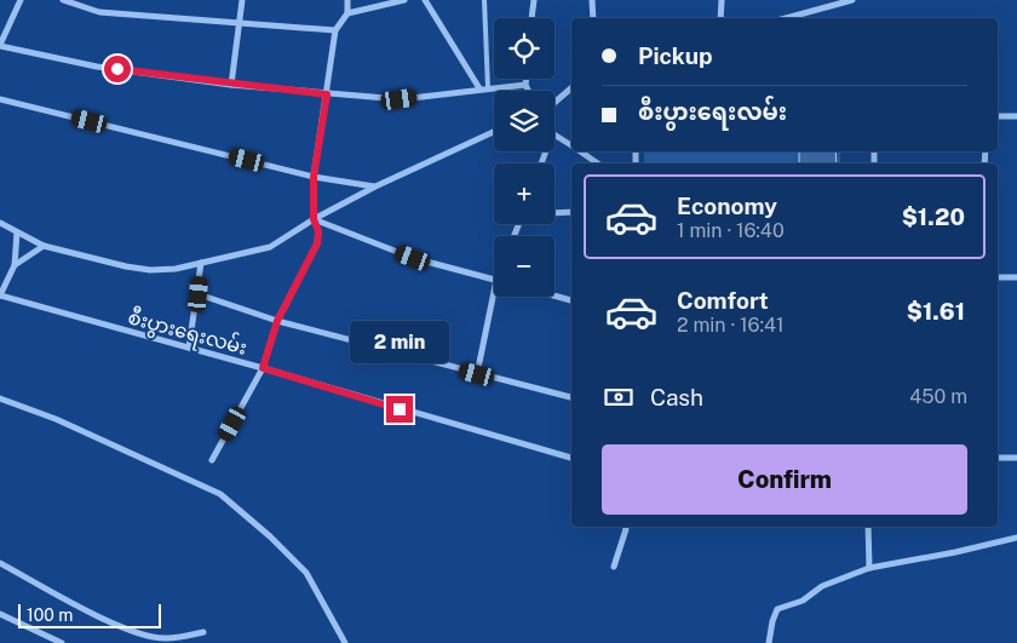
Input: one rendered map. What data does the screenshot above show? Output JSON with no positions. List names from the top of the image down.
{
  "streets": {
    "street": ["စီးပွားရေးလမ်း"]
  },
  "scale_bar": "100 m",
  "page": {
    "map_buttons": ["+", "−"],
    "banner": ["Pickup", "စီးပွားရေးလမ်း"],
    "list": [
      {
        "name": "Economy",
        "note": "1 min · 16:40",
        "value": "$1.20"
      },
      {
        "name": "Comfort",
        "note": "2 min · 16:41",
        "value": "$1.61"
      }
    ],
    "bubble": "2 min",
    "pay": ["Cash", "450 m"],
    "buttons": "Confirm",
    "scale": "100 m"
  }
}
